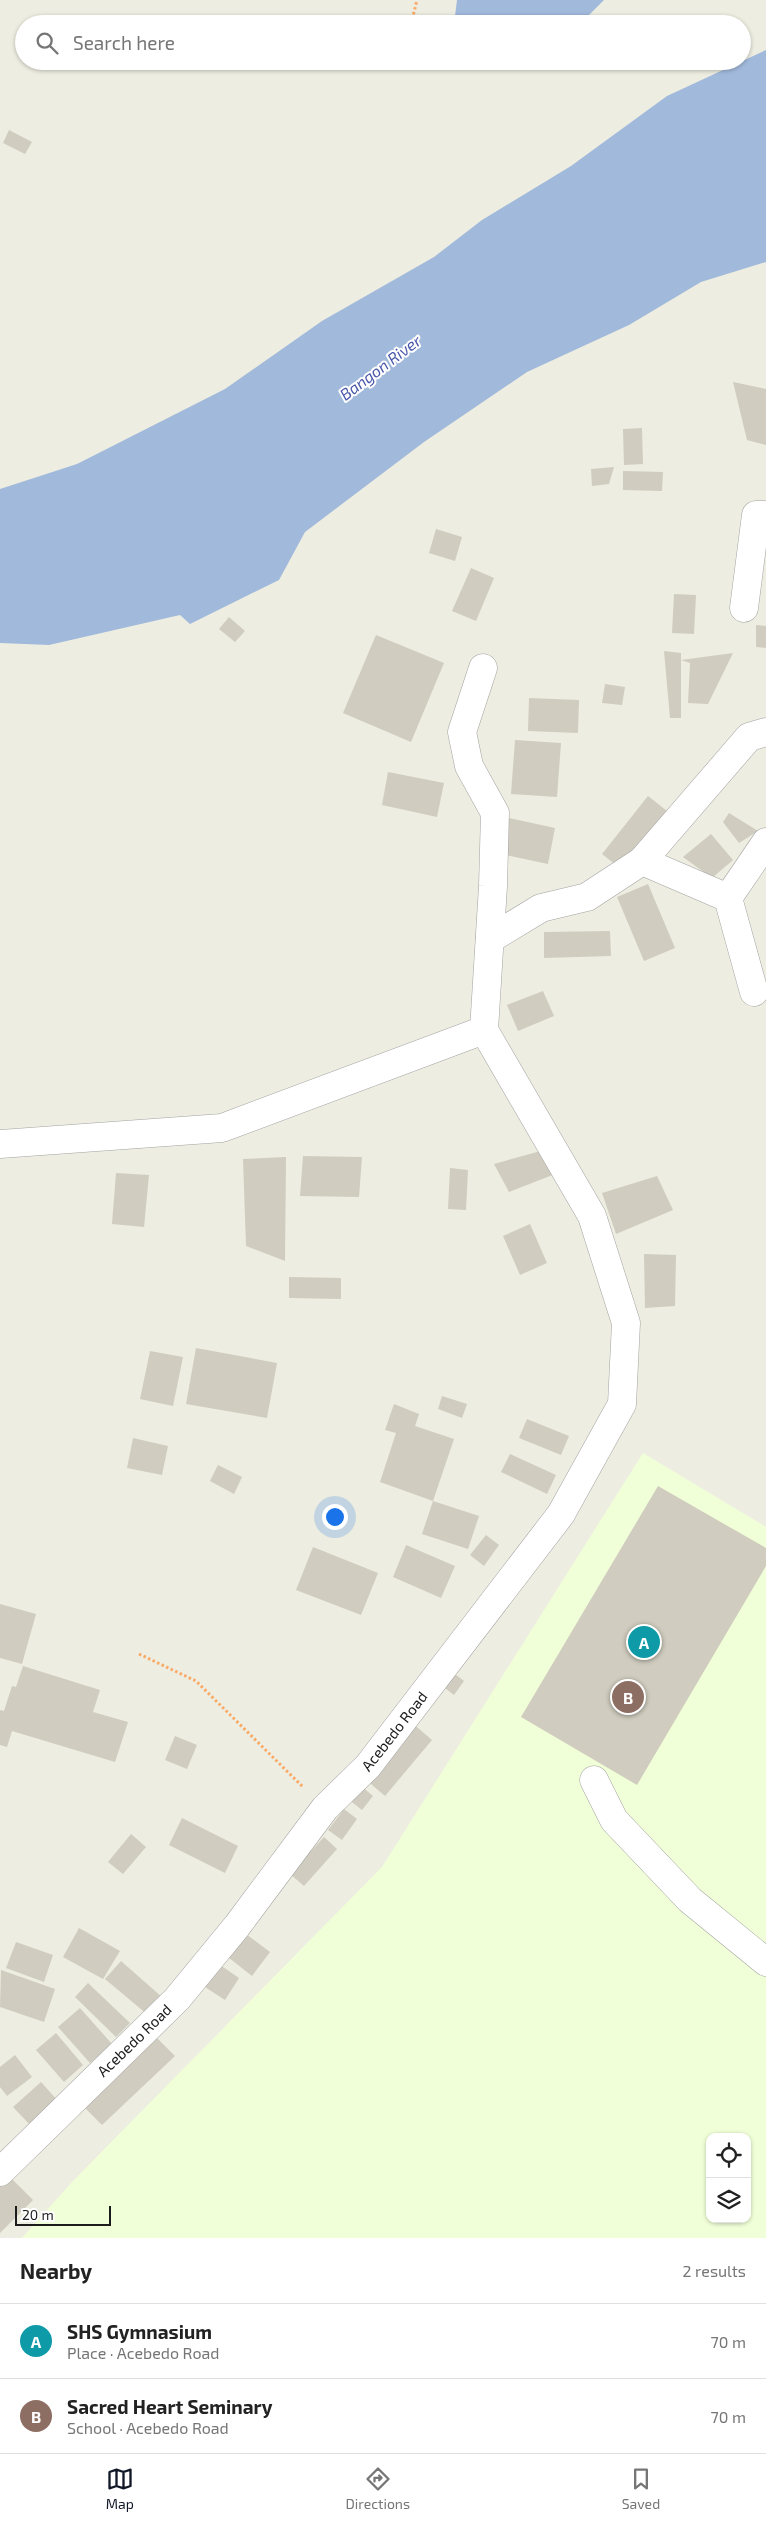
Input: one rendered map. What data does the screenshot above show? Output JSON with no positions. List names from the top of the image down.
{
  "streets": {
    "street": ["Acebedo Road"]
  },
  "water": ["Bangon River"],
  "scale_bar": "20 m",
  "page": {
    "search": "Search here",
    "pins": ["A", "B"],
    "scale": "20 m",
    "heading": ["Nearby", "2 results"],
    "list": [
      {
        "mark": "A",
        "name": "SHS Gymnasium",
        "note": "Place · Acebedo Road",
        "value": "70 m"
      },
      {
        "mark": "B",
        "name": "Sacred Heart Seminary",
        "note": "School · Acebedo Road",
        "value": "70 m"
      }
    ],
    "nav": ["Map", "Directions", "Saved"]
  }
}
